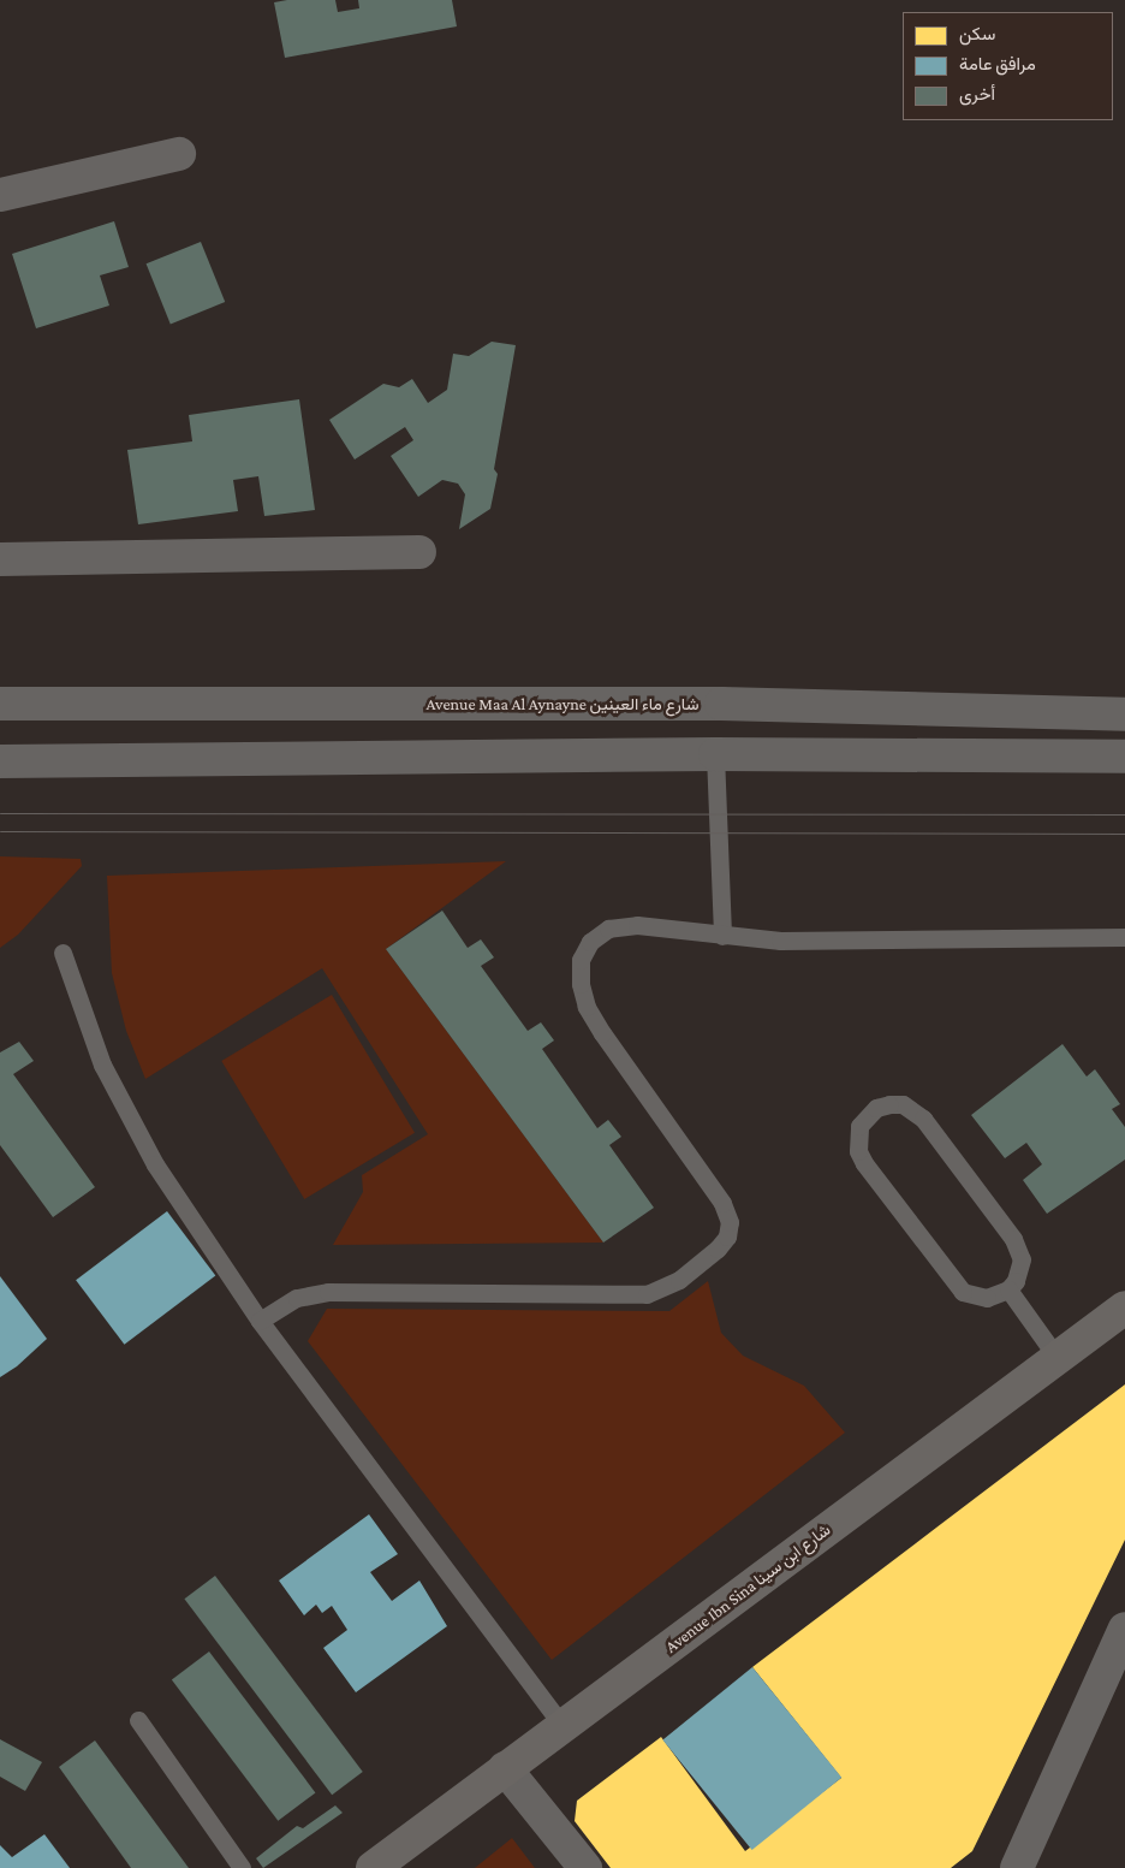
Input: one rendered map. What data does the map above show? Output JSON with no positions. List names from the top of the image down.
{
  "streets": {
    "main road": ["Avenue Ibn Sina شارع ابن سينا"],
    "street": ["Avenue Maa Al Aynayne شارع ماء العينين"]
  },
  "legend": ["سكن", "مرافق عامة", "أخرى"]
}
